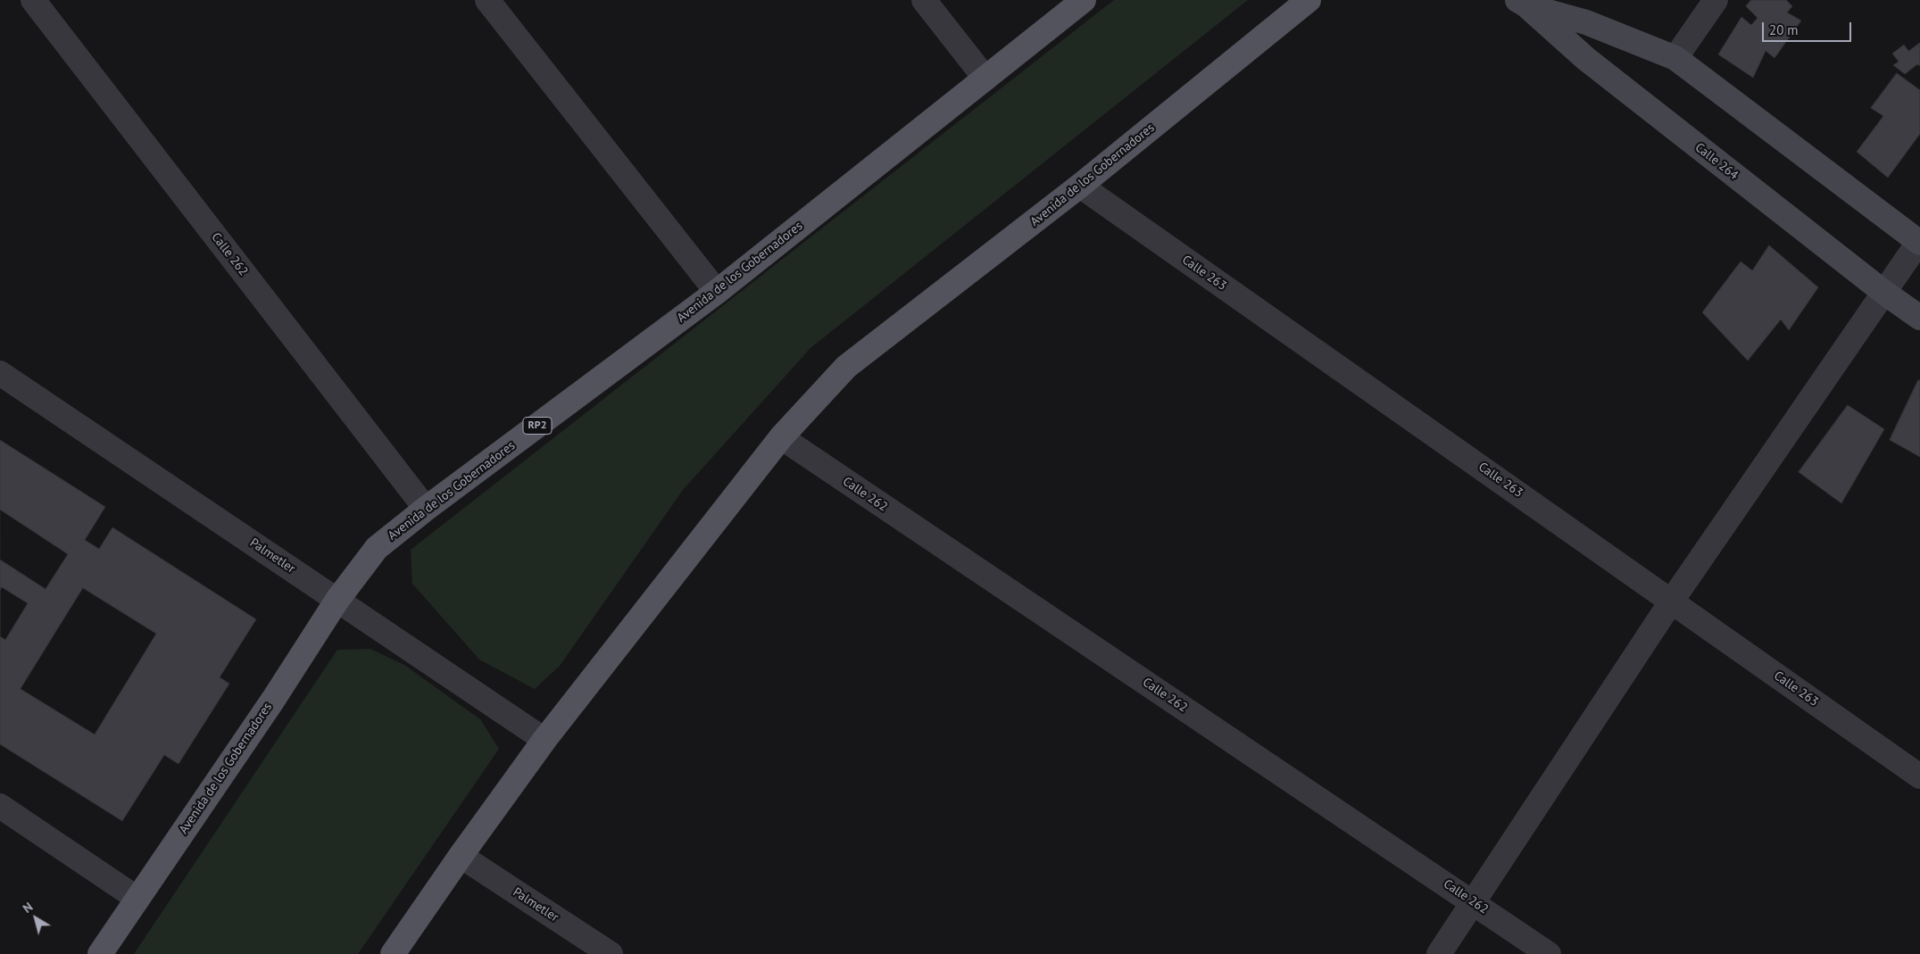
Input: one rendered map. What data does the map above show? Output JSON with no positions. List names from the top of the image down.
{
  "streets": {
    "main road": ["Calle 264", "Avenida de los Gobernadores", "RP2"],
    "street": ["Calle 262", "Calle 263", "Palmetler"]
  },
  "crossings": [
    ["Avenida de los Gobernadores", "Calle 262"],
    ["Avenida de los Gobernadores", "Calle 263"],
    ["Avenida de los Gobernadores", "Palmetler"]
  ],
  "scale_bar": "20 m",
  "north": "top left"
}
